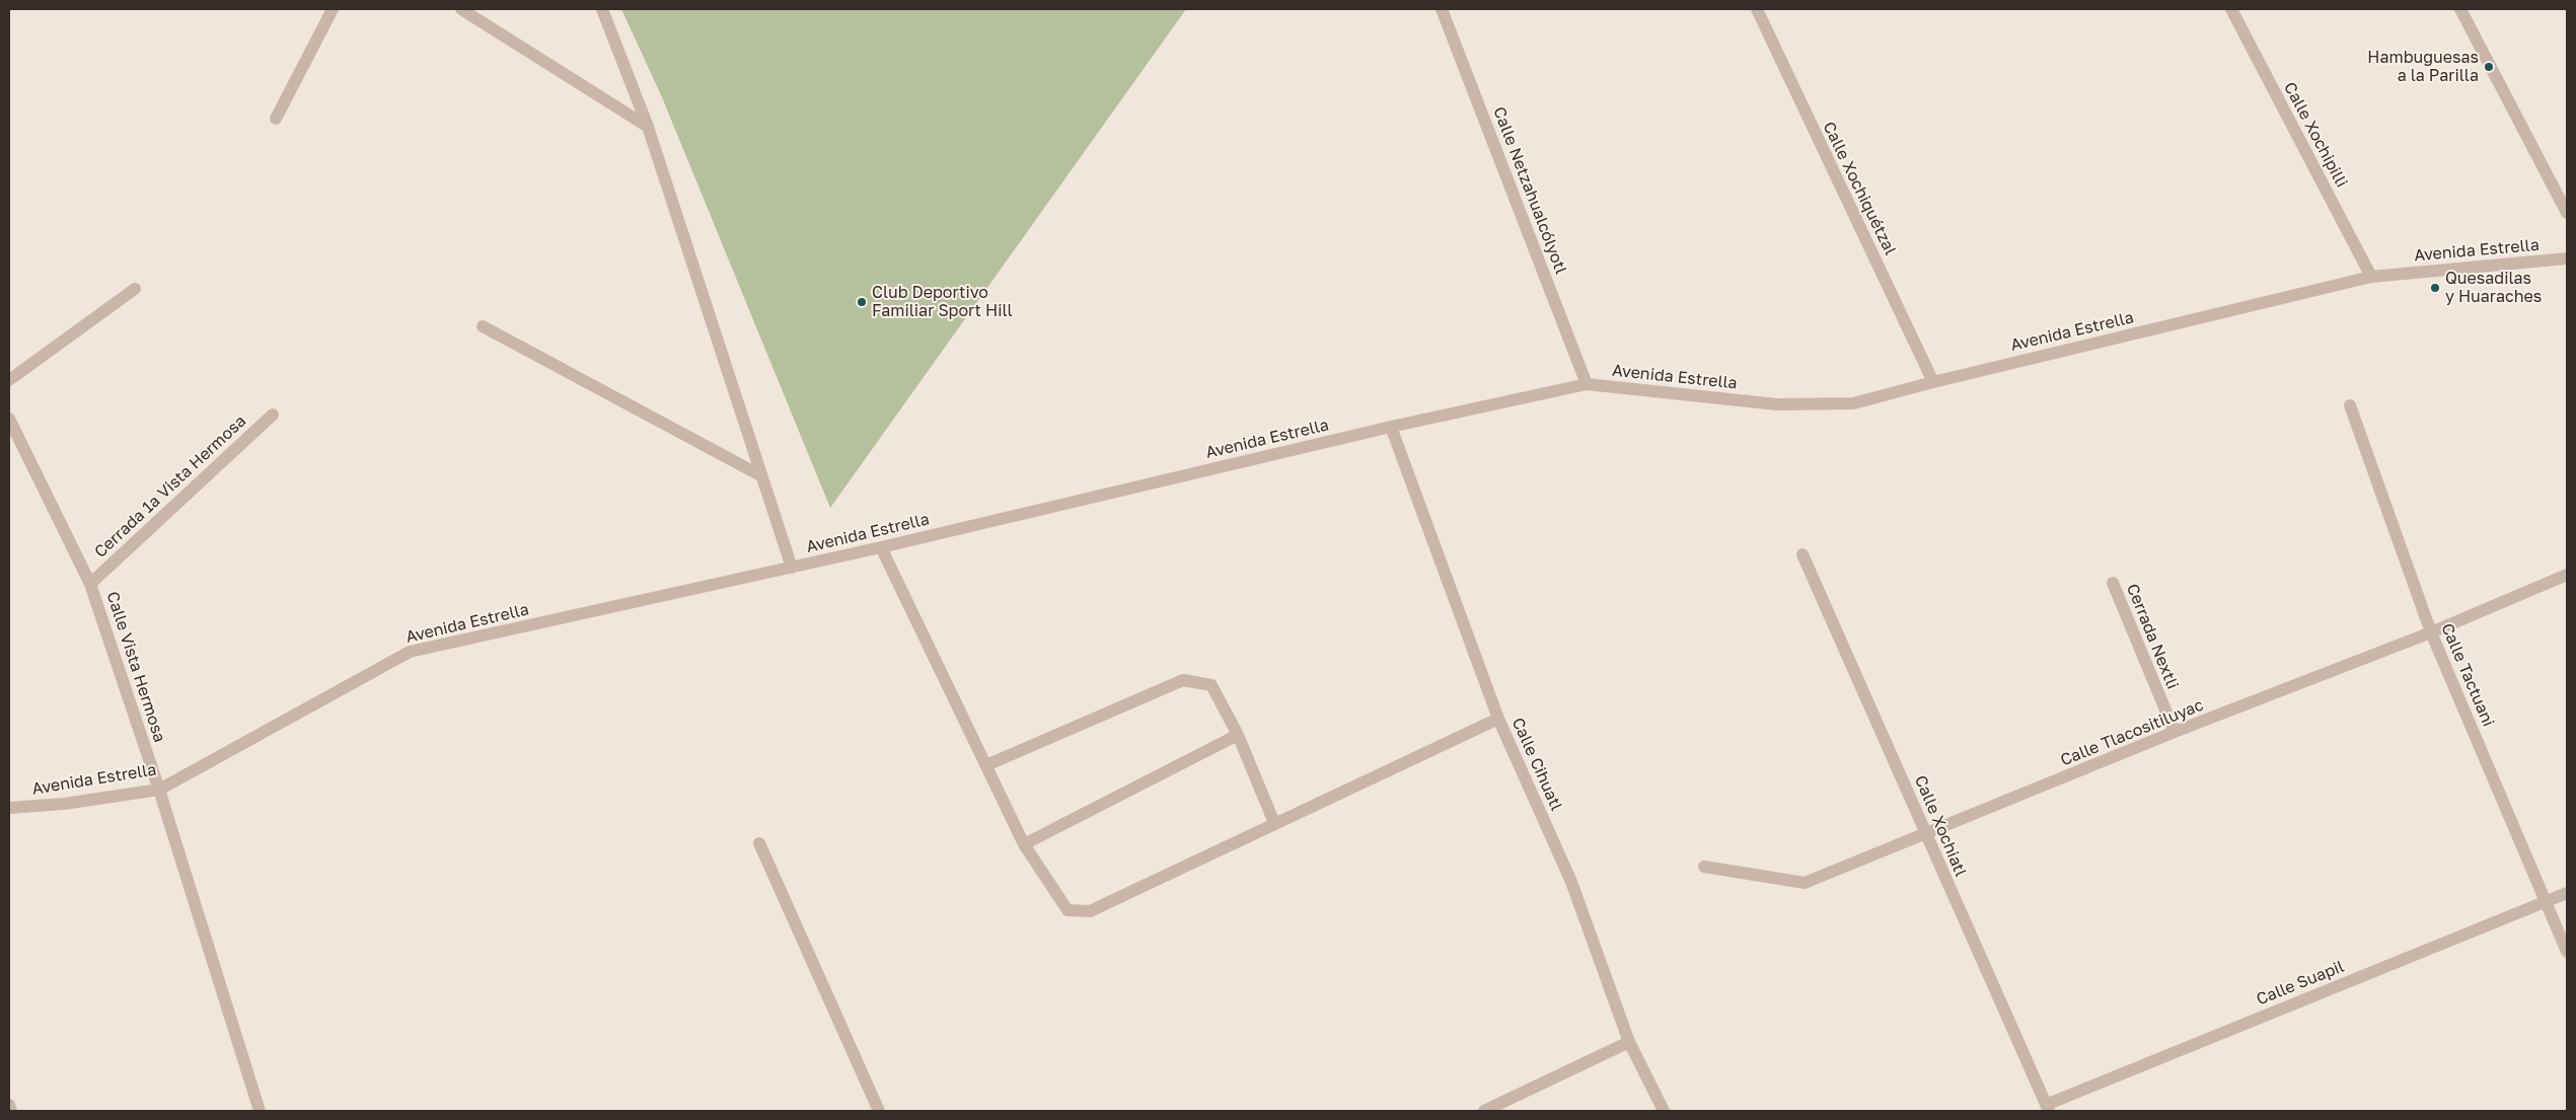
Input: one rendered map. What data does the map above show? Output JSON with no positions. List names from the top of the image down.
{
  "streets": {
    "street": [
      "Calle Xochipilli",
      "Calle Xochiquétzal",
      "Calle Netzahualcólyotl",
      "Avenida Estrella",
      "Cerrada 1ª Vista Hermosa",
      "Cerrada Nextli",
      "Calle Vista Hermosa",
      "Calle Tactuani",
      "Calle Tlacositiluyac",
      "Calle Cihuatl",
      "Calle Xochiatl",
      "Calle Suapil"
    ]
  },
  "crossings": [
    ["Calle Xochipilli", "Avenida Estrella"],
    ["Calle Xochiquétzal", "Avenida Estrella"],
    ["Calle Netzahualcólyotl", "Avenida Estrella"],
    ["Avenida Estrella", "Calle Vista Hermosa"],
    ["Avenida Estrella", "Calle Cihuatl"],
    ["Cerrada 1ª Vista Hermosa", "Calle Vista Hermosa"],
    ["Cerrada Nextli", "Calle Tlacositiluyac"],
    ["Calle Tactuani", "Calle Tlacositiluyac"],
    ["Calle Tactuani", "Calle Suapil"],
    ["Calle Tlacositiluyac", "Calle Xochiatl"],
    ["Calle Xochiatl", "Calle Suapil"]
  ],
  "places": ["Hambuguesas a la Parilla", "Quesadilas y Huaraches", "Club Deportivo Familiar Sport Hill"]
}
